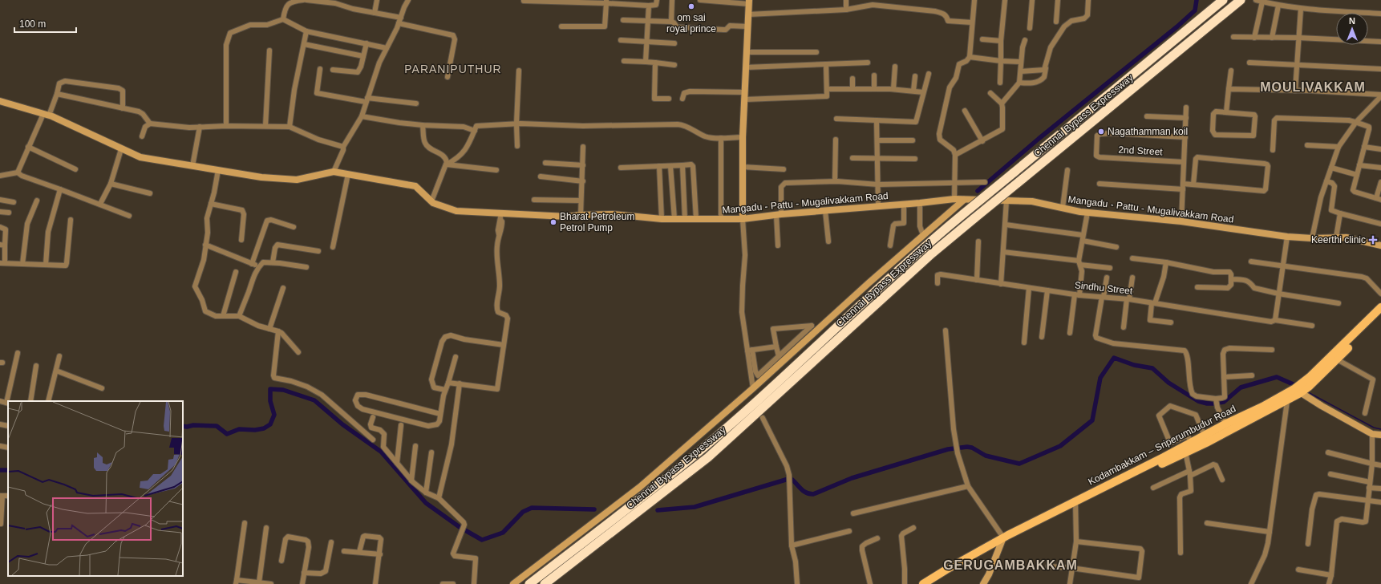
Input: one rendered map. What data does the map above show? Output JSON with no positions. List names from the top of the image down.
{
  "streets": {
    "highway": ["Chennai Bypass Expressway"],
    "main road": ["Kodambakkam – Sriperumbudur Road"],
    "street": ["2nd Street", "Mangadu - Pattu - Mugalivakkam Road", "Sindhu Street"]
  },
  "districts": ["PARANIPUTHUR", "MOULIVAKKAM", "GERUGAMBAKKAM"],
  "places": {
    "other": ["om sai royal prince", "Nagathamman koil", "Bharat Petroleum Petrol Pump"],
    "health": ["Keerthi clinic"]
  },
  "scale_bar": "100 m",
  "north": "top"
}
